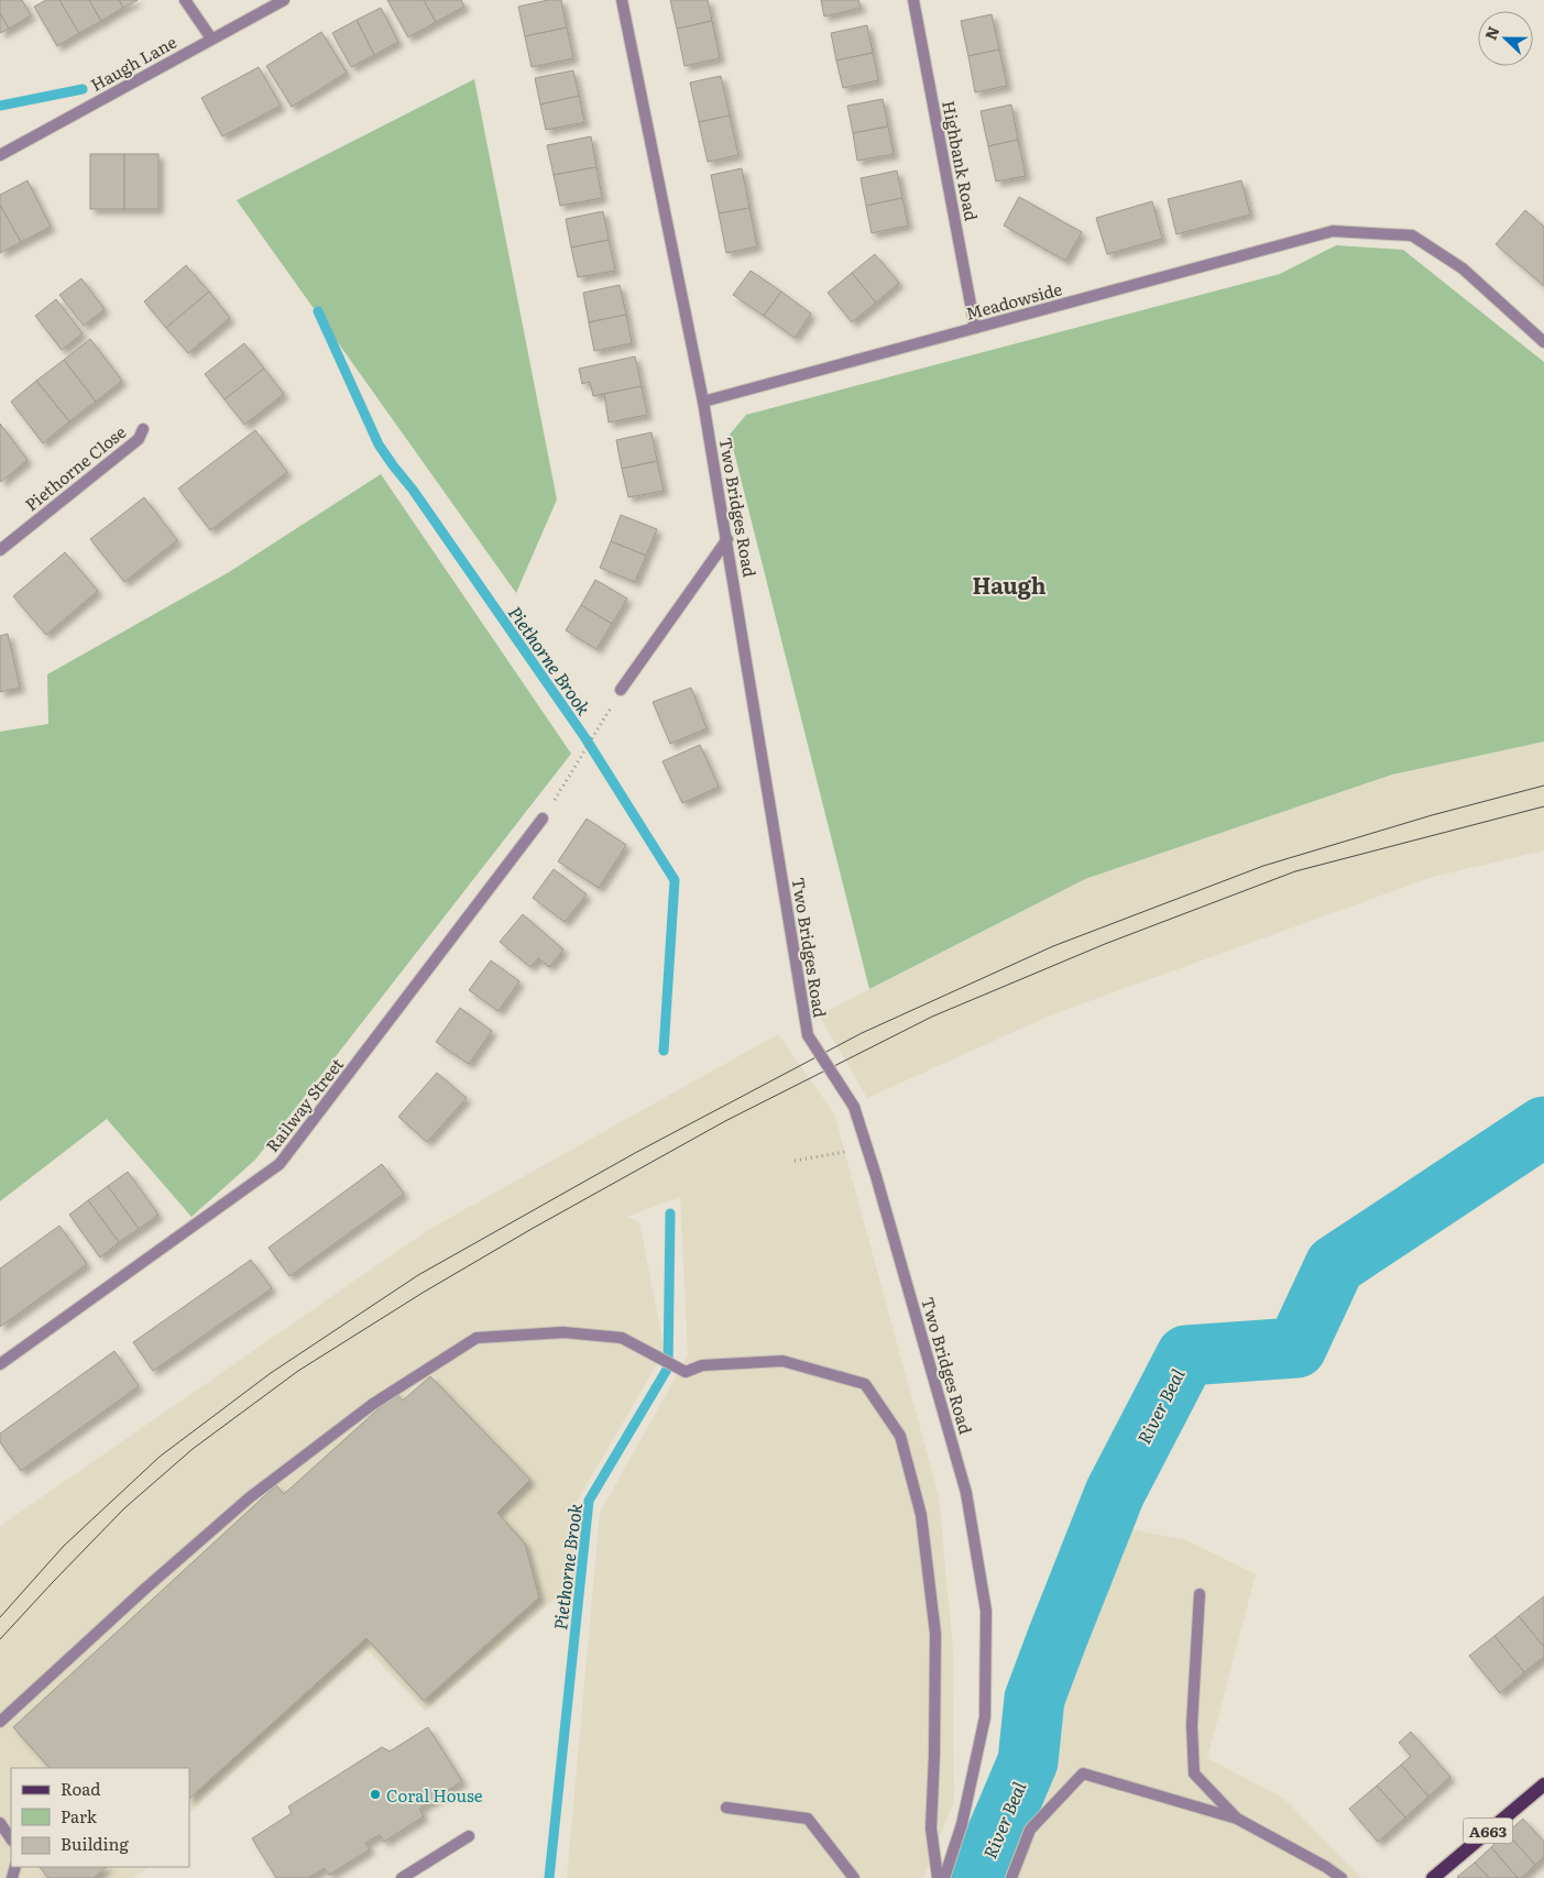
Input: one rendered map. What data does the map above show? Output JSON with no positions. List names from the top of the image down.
{
  "streets": {
    "main road": ["A663"],
    "street": [
      "Haugh Lane",
      "Highbank Road",
      "Meadowside",
      "Piethorne Close",
      "Two Bridges Road",
      "Railway Street"
    ]
  },
  "crossings": [
    ["Highbank Road", "Meadowside"],
    ["Meadowside", "Two Bridges Road"]
  ],
  "districts": ["Haugh"],
  "water": ["Piethorne Brook", "River Beal"],
  "places": ["Coral House"],
  "legend": ["Road", "Park", "Building"],
  "north": "left"
}
